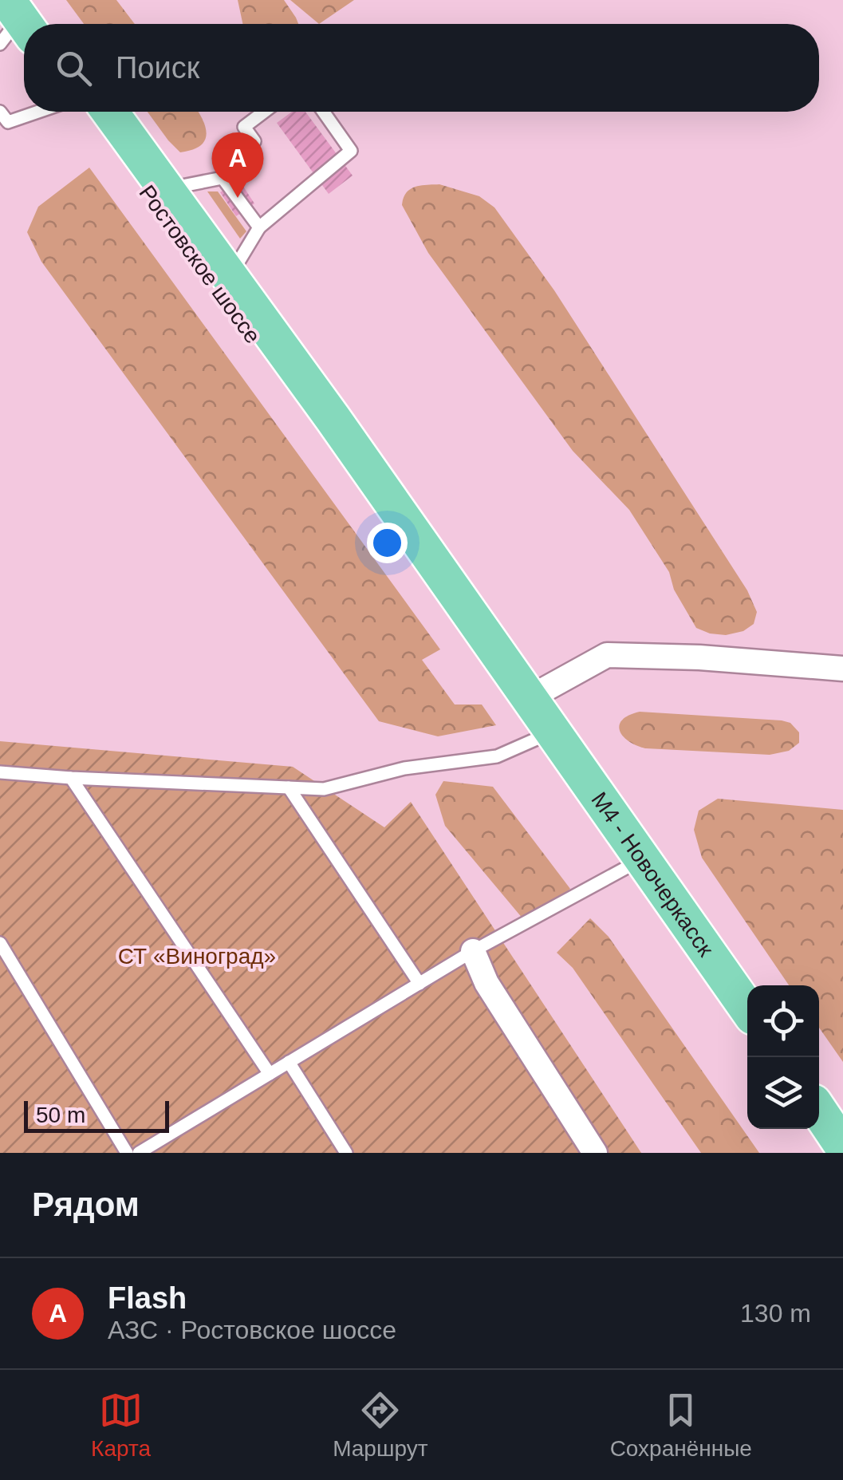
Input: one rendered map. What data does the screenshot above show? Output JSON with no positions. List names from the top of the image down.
{
  "streets": {
    "main road": ["Ростовское шоссе", "М4 - Новочеркасск"]
  },
  "parks": ["СТ «Виноград»"],
  "scale_bar": "50 m",
  "page": {
    "search": "Поиск",
    "pins": "A",
    "scale": "50 m",
    "heading": "Рядом",
    "list": [
      {
        "mark": "A",
        "name": "Flash",
        "note": "АЗС · Ростовское шоссе",
        "value": "130 m"
      }
    ],
    "nav": ["Карта", "Маршрут", "Сохранённые"]
  }
}
